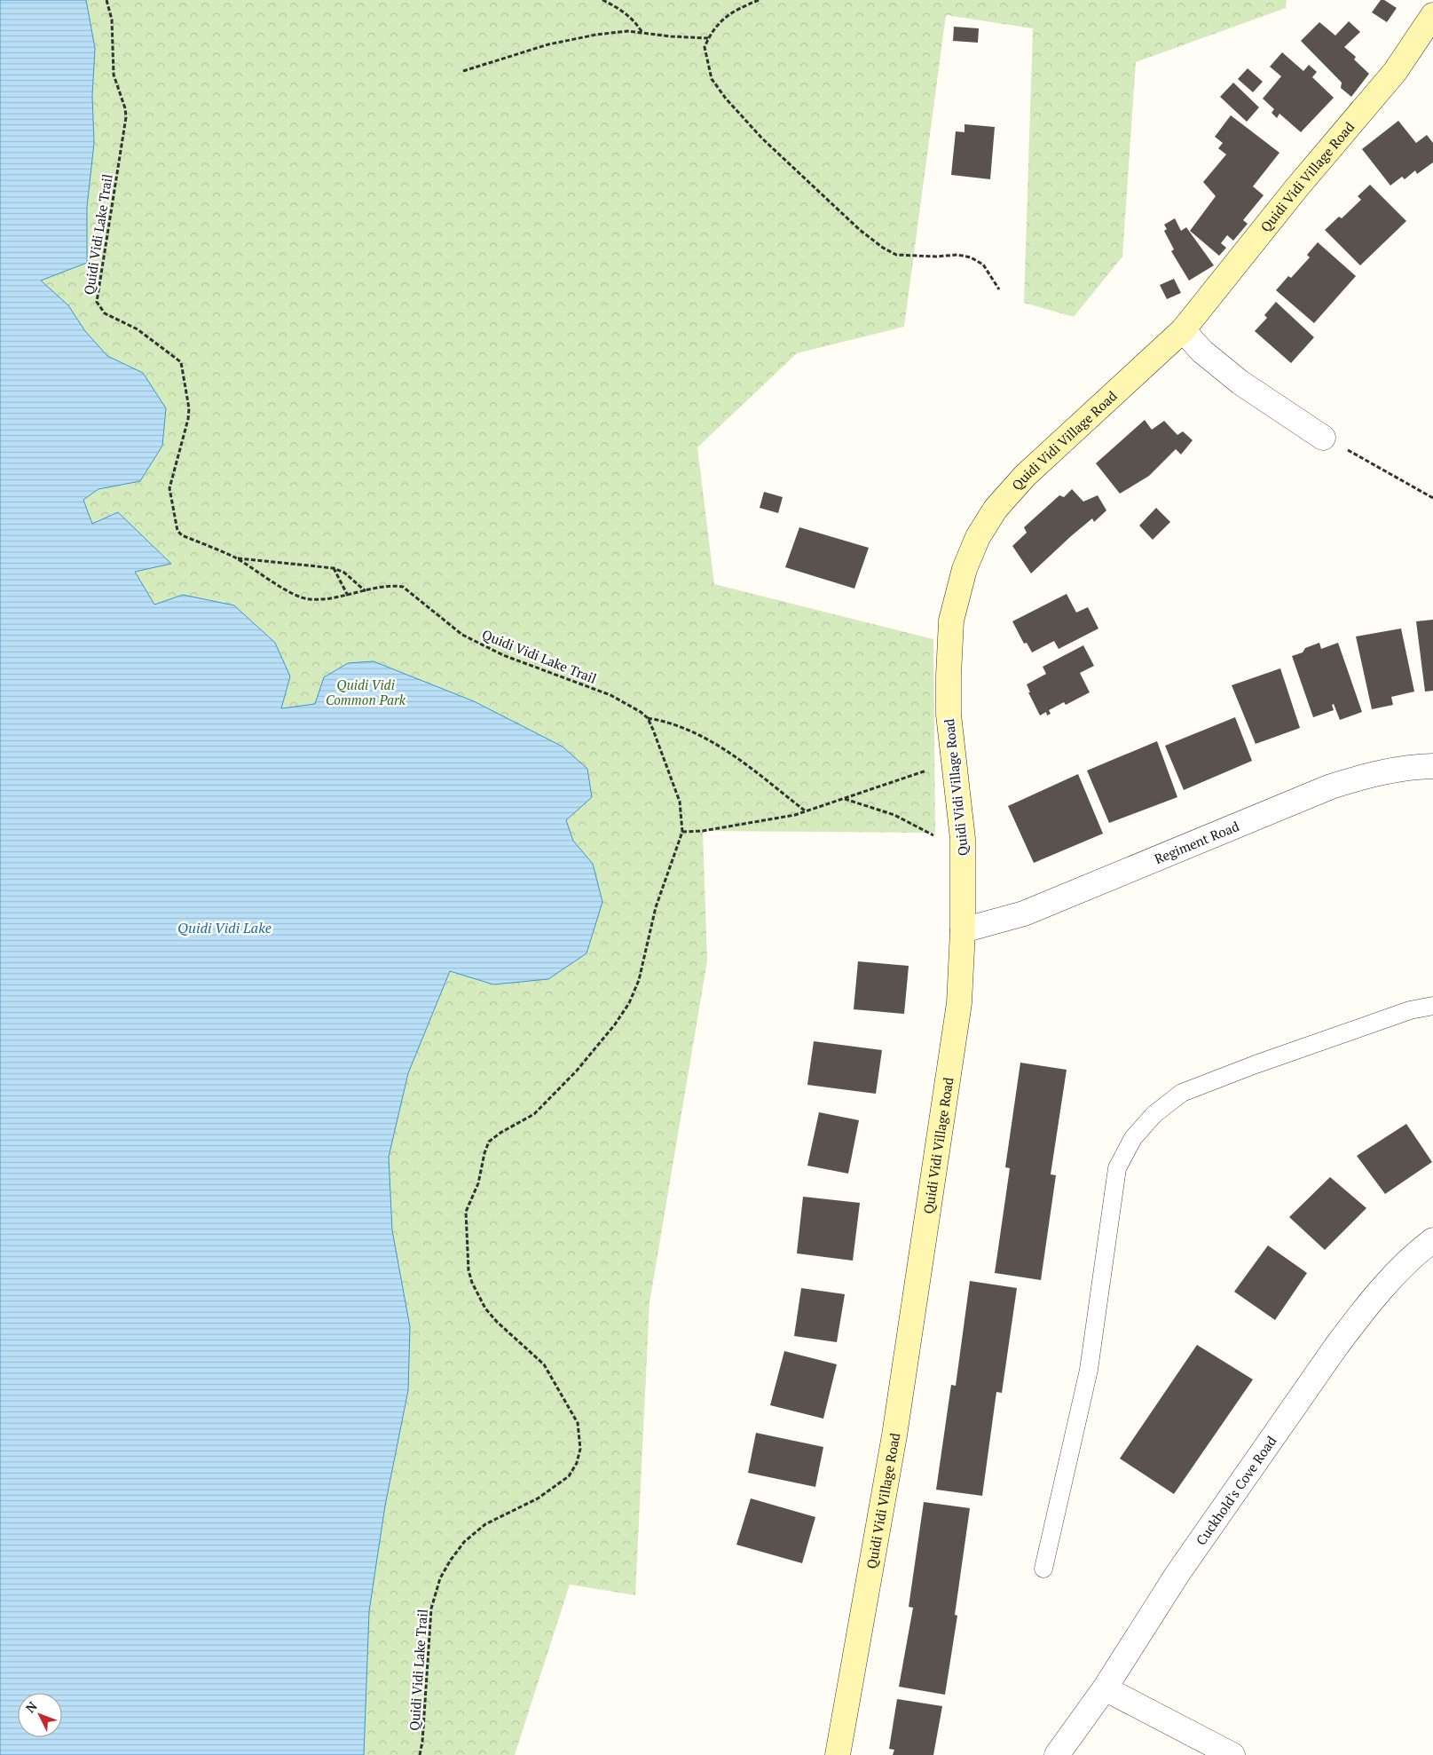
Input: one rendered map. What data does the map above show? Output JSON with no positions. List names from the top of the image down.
{
  "streets": {
    "street": ["Quidi Vidi Village Road", "Regiment Road", "Cuckhold's Cove Road"],
    "path": ["Quidi Vidi Lake Trail"]
  },
  "crossings": [
    ["Quidi Vidi Village Road", "Regiment Road"]
  ],
  "water": ["Quidi Vidi Lake"],
  "parks": ["Quidi Vidi Common Park"],
  "north": "top left"
}
